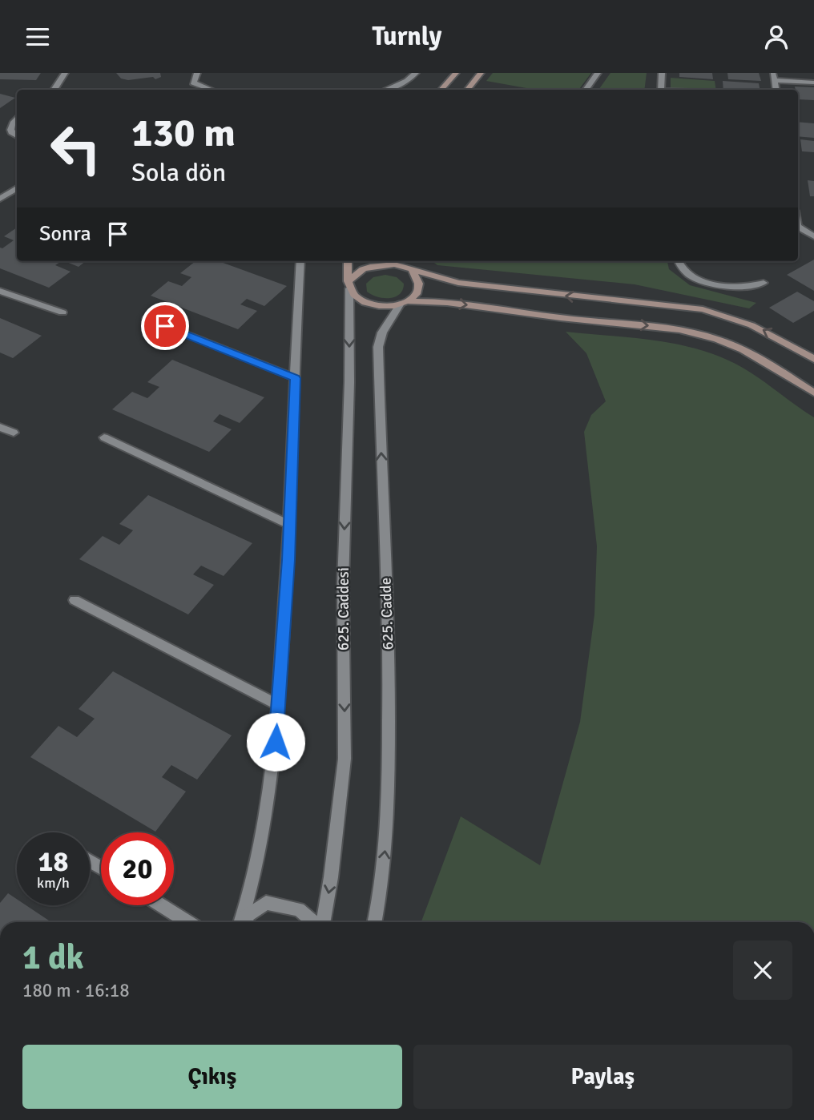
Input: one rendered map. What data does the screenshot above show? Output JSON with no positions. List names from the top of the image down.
{
  "streets": {
    "street": ["625. Caddesi", "625. Cadde"]
  },
  "page": {
    "header": "Turnly",
    "turn": ["130 m", "Sola dön"],
    "then": "Sonra",
    "speed": "18 km/h",
    "limit": "20",
    "heading": ["1 dk", "180 m · 16:18"],
    "buttons": ["Çıkış", "Paylaş"]
  }
}
